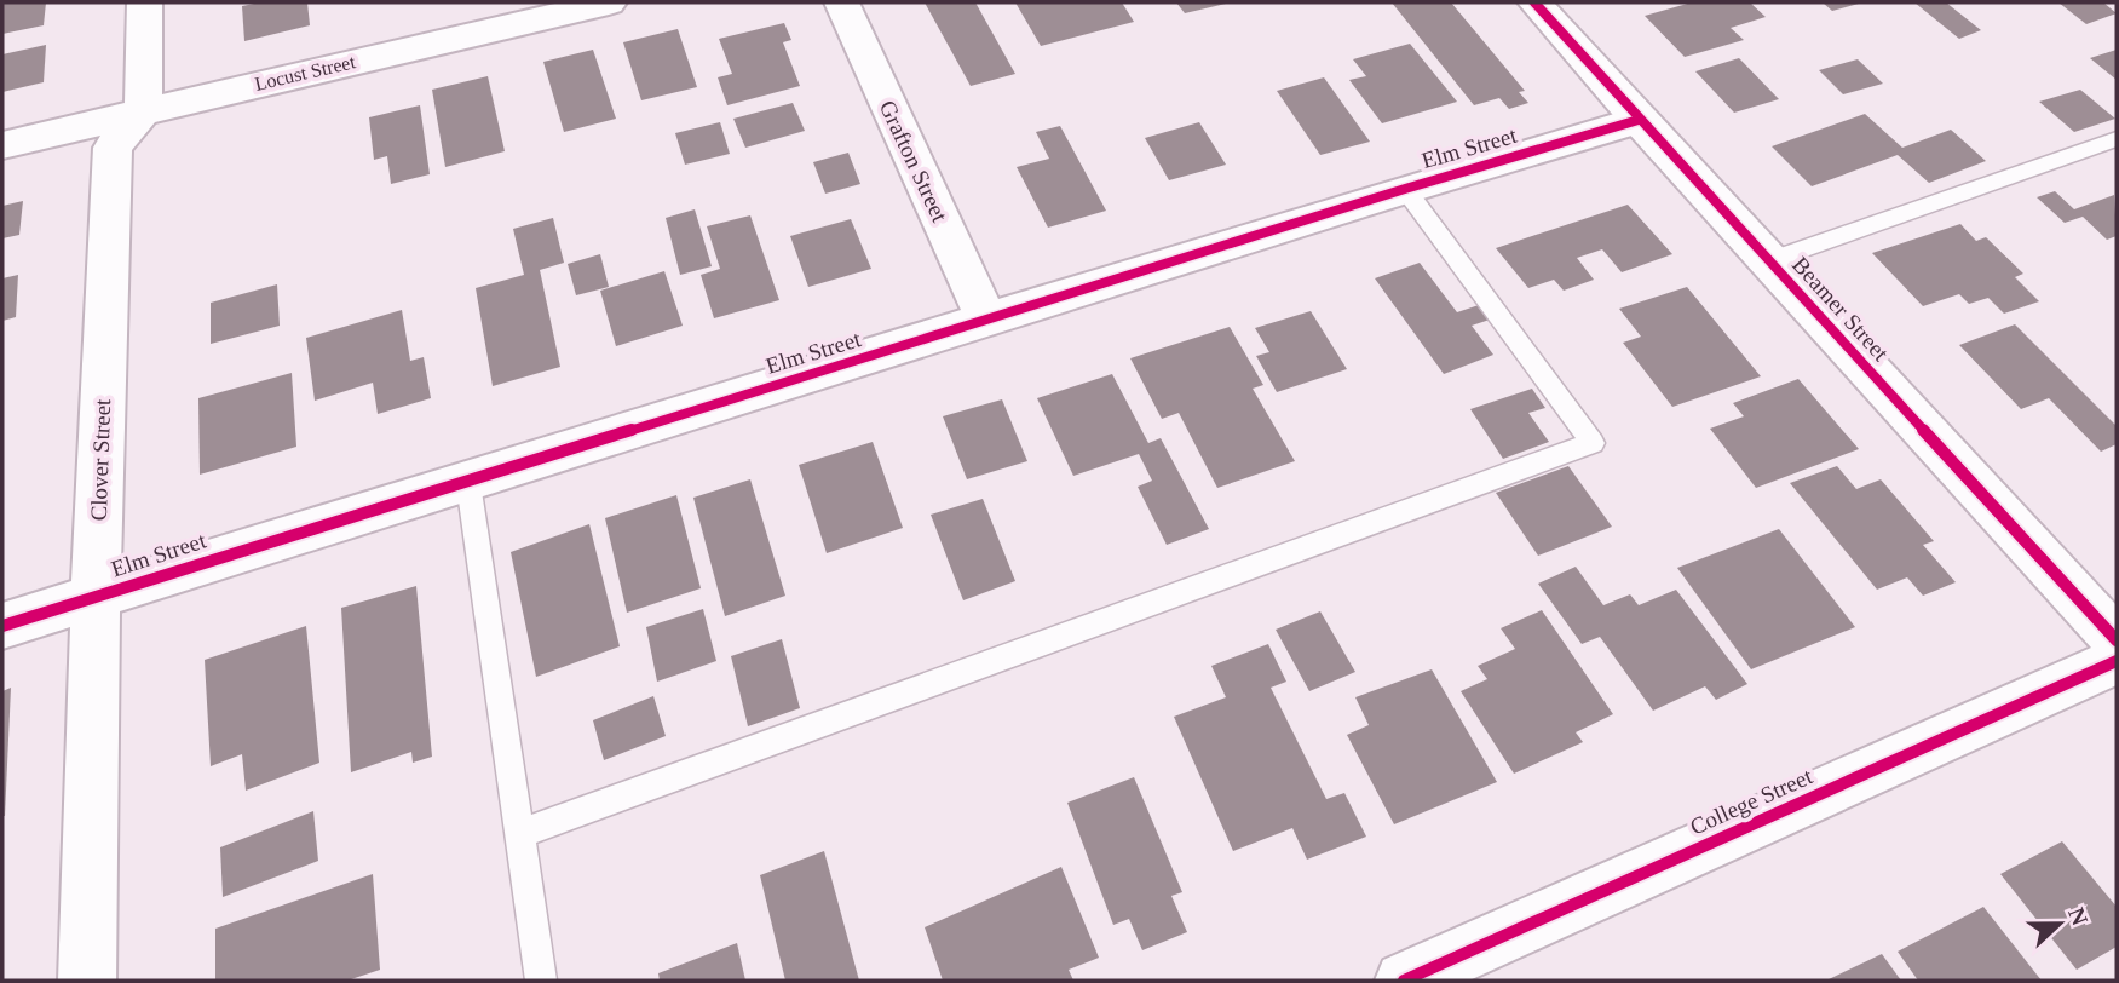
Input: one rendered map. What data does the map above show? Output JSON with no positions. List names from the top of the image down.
{
  "streets": {
    "street": [
      "Locust Street",
      "Elm Street",
      "Grafton Street",
      "Beamer Street",
      "Clover Street",
      "College Street"
    ]
  },
  "crossings": [
    ["Locust Street", "Clover Street"],
    ["Elm Street", "Grafton Street"],
    ["Elm Street", "Beamer Street"],
    ["Elm Street", "Clover Street"]
  ],
  "north": "right"
}
